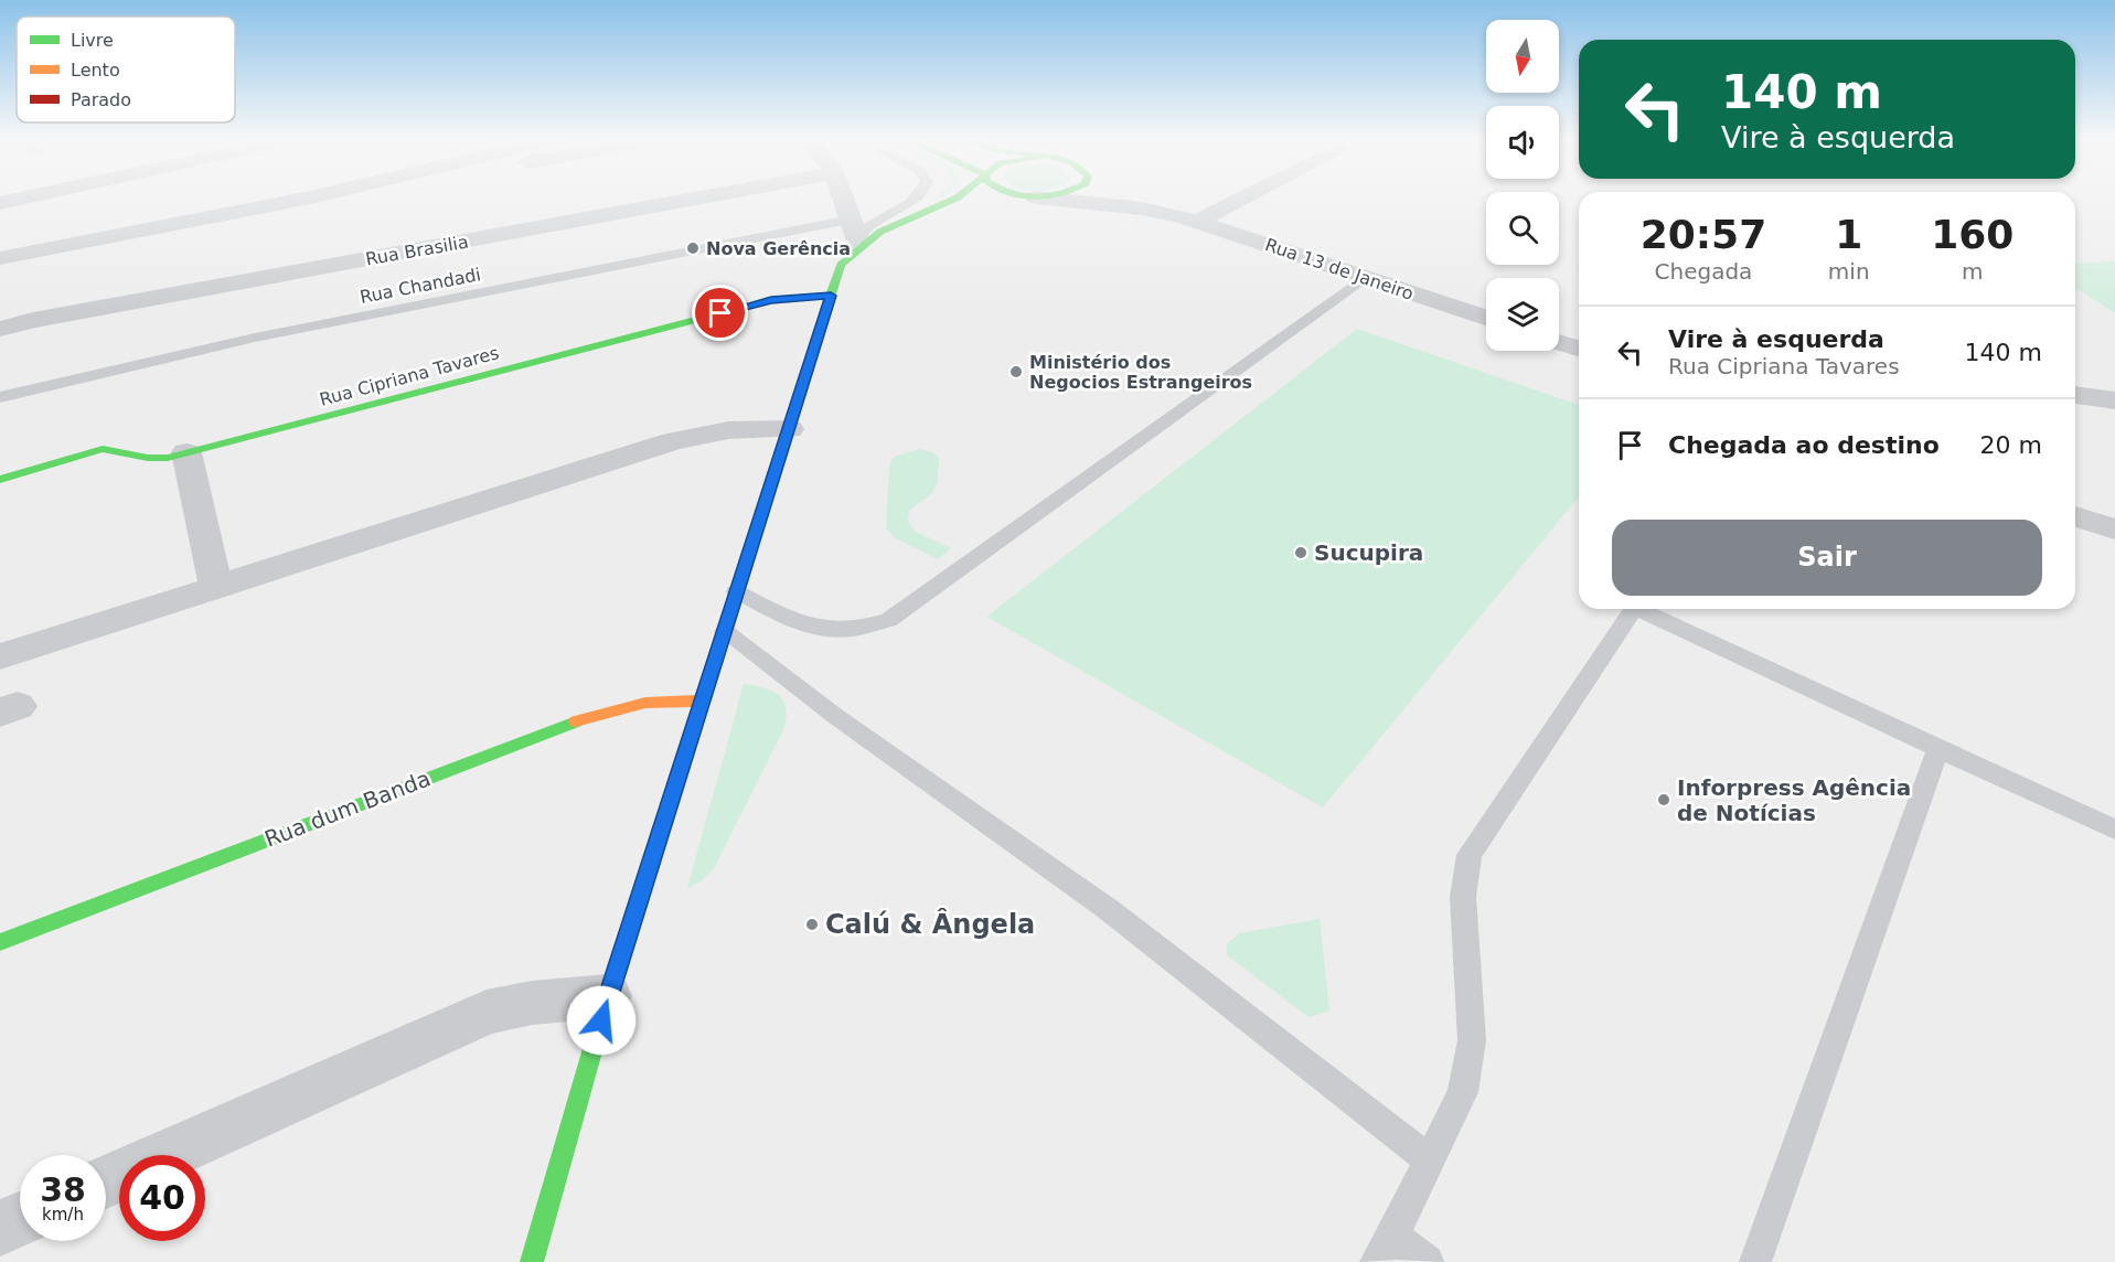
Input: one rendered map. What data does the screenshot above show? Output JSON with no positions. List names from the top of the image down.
{
  "streets": {
    "street": [
      "Rua Brasilia",
      "Rua 13 de Janeiro",
      "Rua Cipriana Tavares",
      "Rua dum Banda"
    ],
    "lane": ["Rua Chandadi"]
  },
  "places": [
    "Nova Gerência",
    "Ministério dos Negocios Estrangeiros",
    "Sucupira",
    "Inforpress Agência de Notícias",
    "Calú & Ângela"
  ],
  "legend": ["Livre", "Lento", "Parado"],
  "north": "bottom",
  "page": {
    "turn": ["140 m", "Vire à esquerda"],
    "eta": [
      "20:57",
      "Chegada",
      "1",
      "min",
      "160",
      "m"
    ],
    "list": [
      {
        "name": "Vire à esquerda",
        "note": "Rua Cipriana Tavares",
        "value": "140 m"
      },
      {
        "name": "Chegada ao destino",
        "value": "20 m"
      }
    ],
    "buttons": "Sair",
    "speed": "38 km/h",
    "limit": "40"
  }
}
